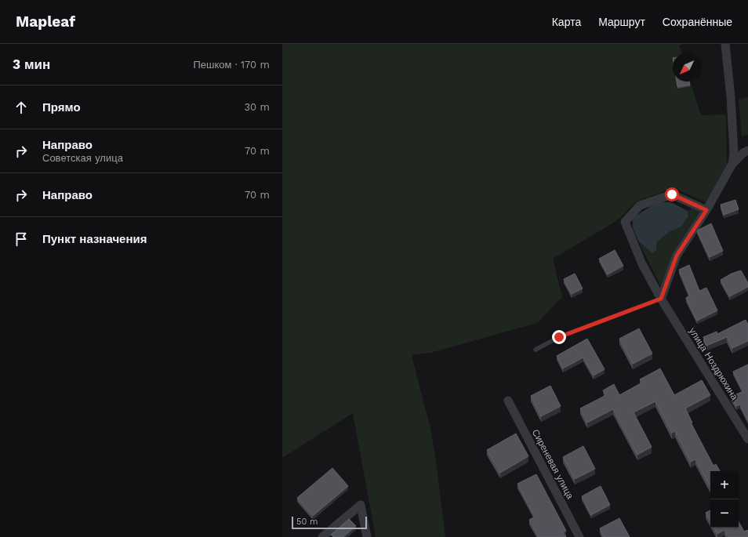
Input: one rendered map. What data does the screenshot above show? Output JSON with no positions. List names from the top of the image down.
{
  "streets": {
    "street": ["улица Ноздрюхина", "Сиреневая улица"]
  },
  "scale_bar": "50 m",
  "north": "bottom left",
  "page": {
    "header": "Mapleaf",
    "nav": ["Карта", "Маршрут", "Сохранённые"],
    "heading": ["3 мин", "Пешком · 170 m"],
    "list": [
      ["Прямо", "30 m"],
      ["Направо", "Советская улица", "70 m"],
      ["Направо", "70 m"],
      "Пункт назначения"
    ],
    "map_buttons": ["+", "−"],
    "scale": "50 m"
  }
}
